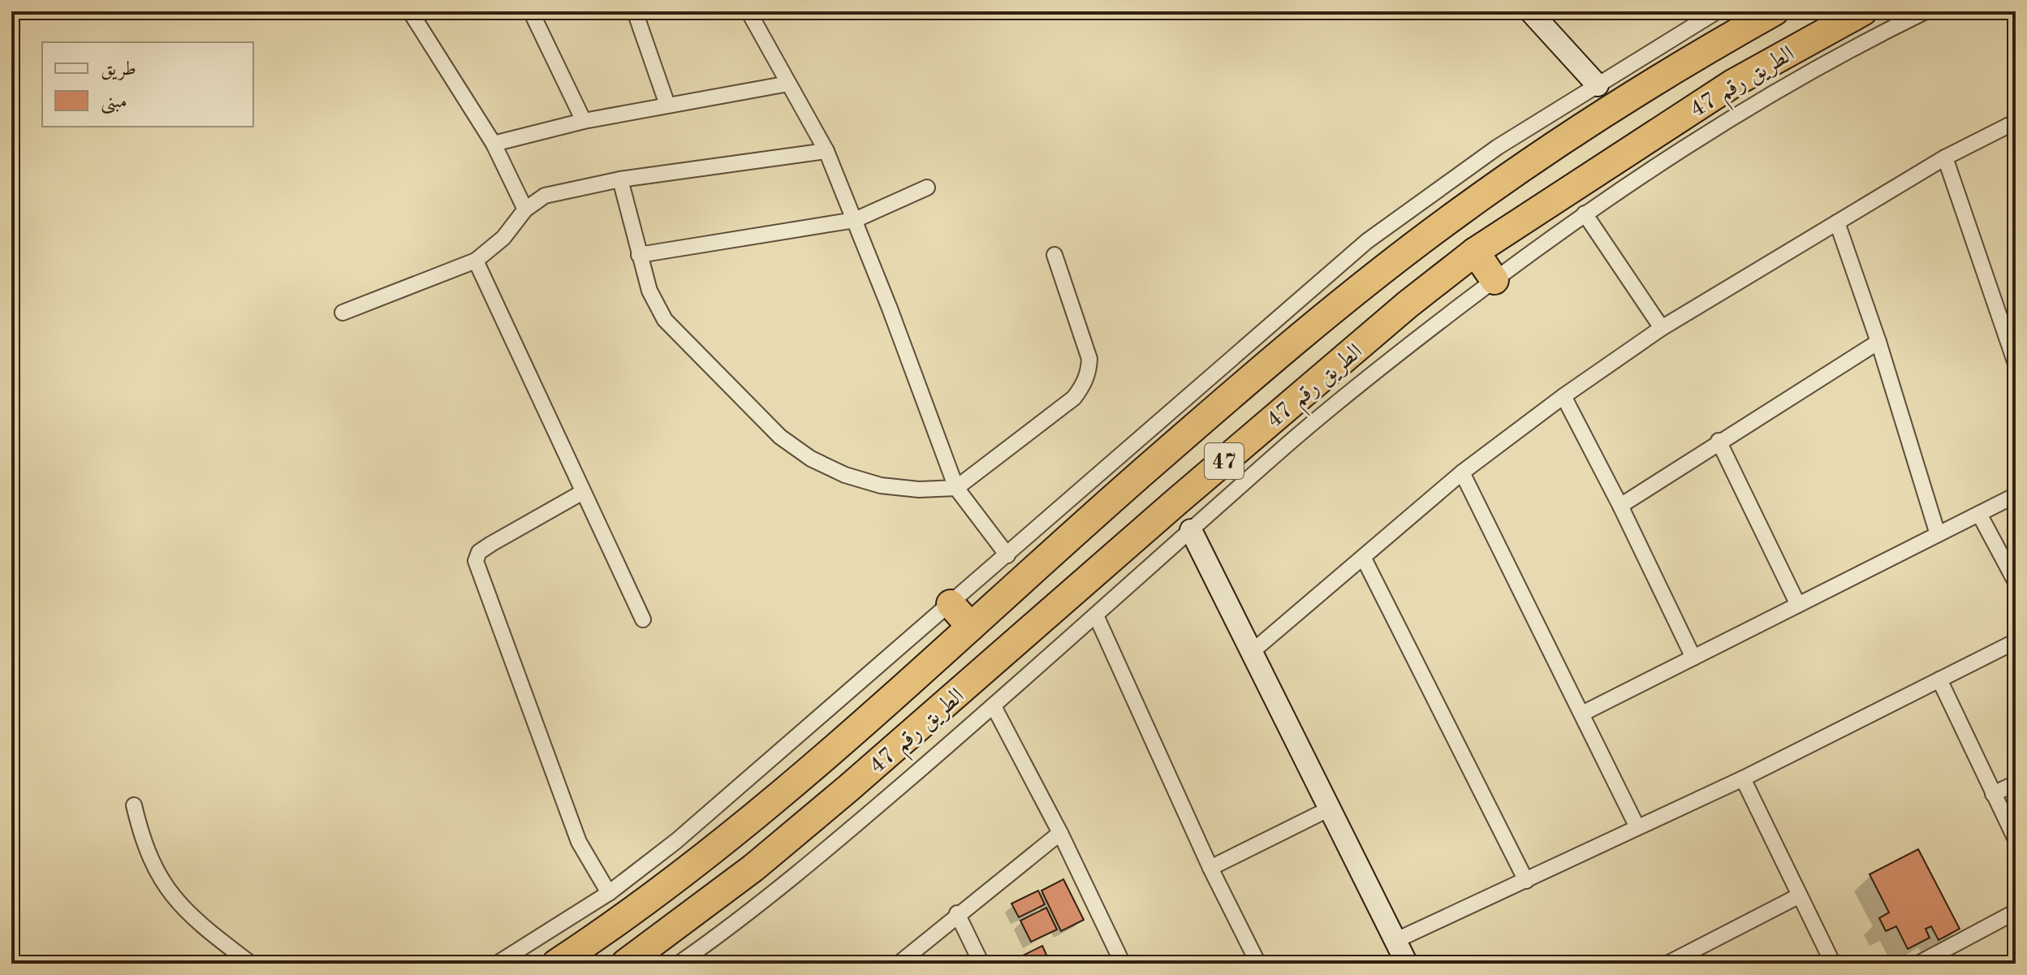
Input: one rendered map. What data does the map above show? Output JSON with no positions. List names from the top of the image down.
{
  "streets": {
    "highway": ["الطريق رقم 47", "47"]
  },
  "legend": ["طريق", "مبنى"]
}
